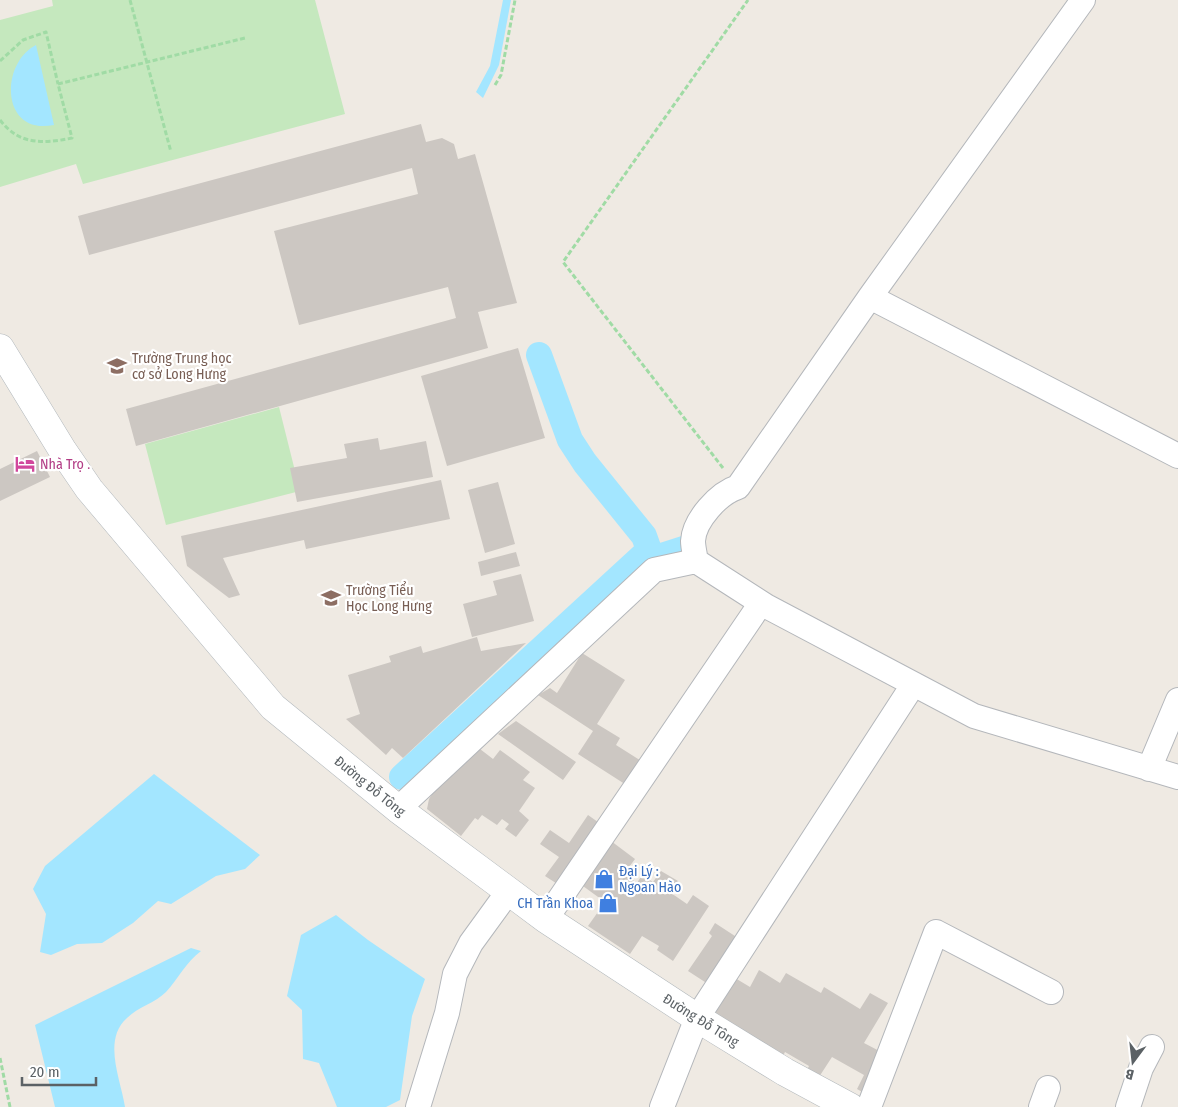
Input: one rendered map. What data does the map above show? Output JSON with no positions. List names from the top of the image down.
{
  "streets": {
    "main road": ["Đường Đỗ Tông"]
  },
  "places": {
    "school or university": ["Trường Trung học cơ sở Long Hưng", "Trường Tiểu Học Long Hưng"],
    "hotel": ["Nhà Trọ ."],
    "shop": ["Đại Lý : Ngoan Hào", "CH Trần Khoa"]
  },
  "scale_bar": "20 m",
  "north": "bottom"
}
